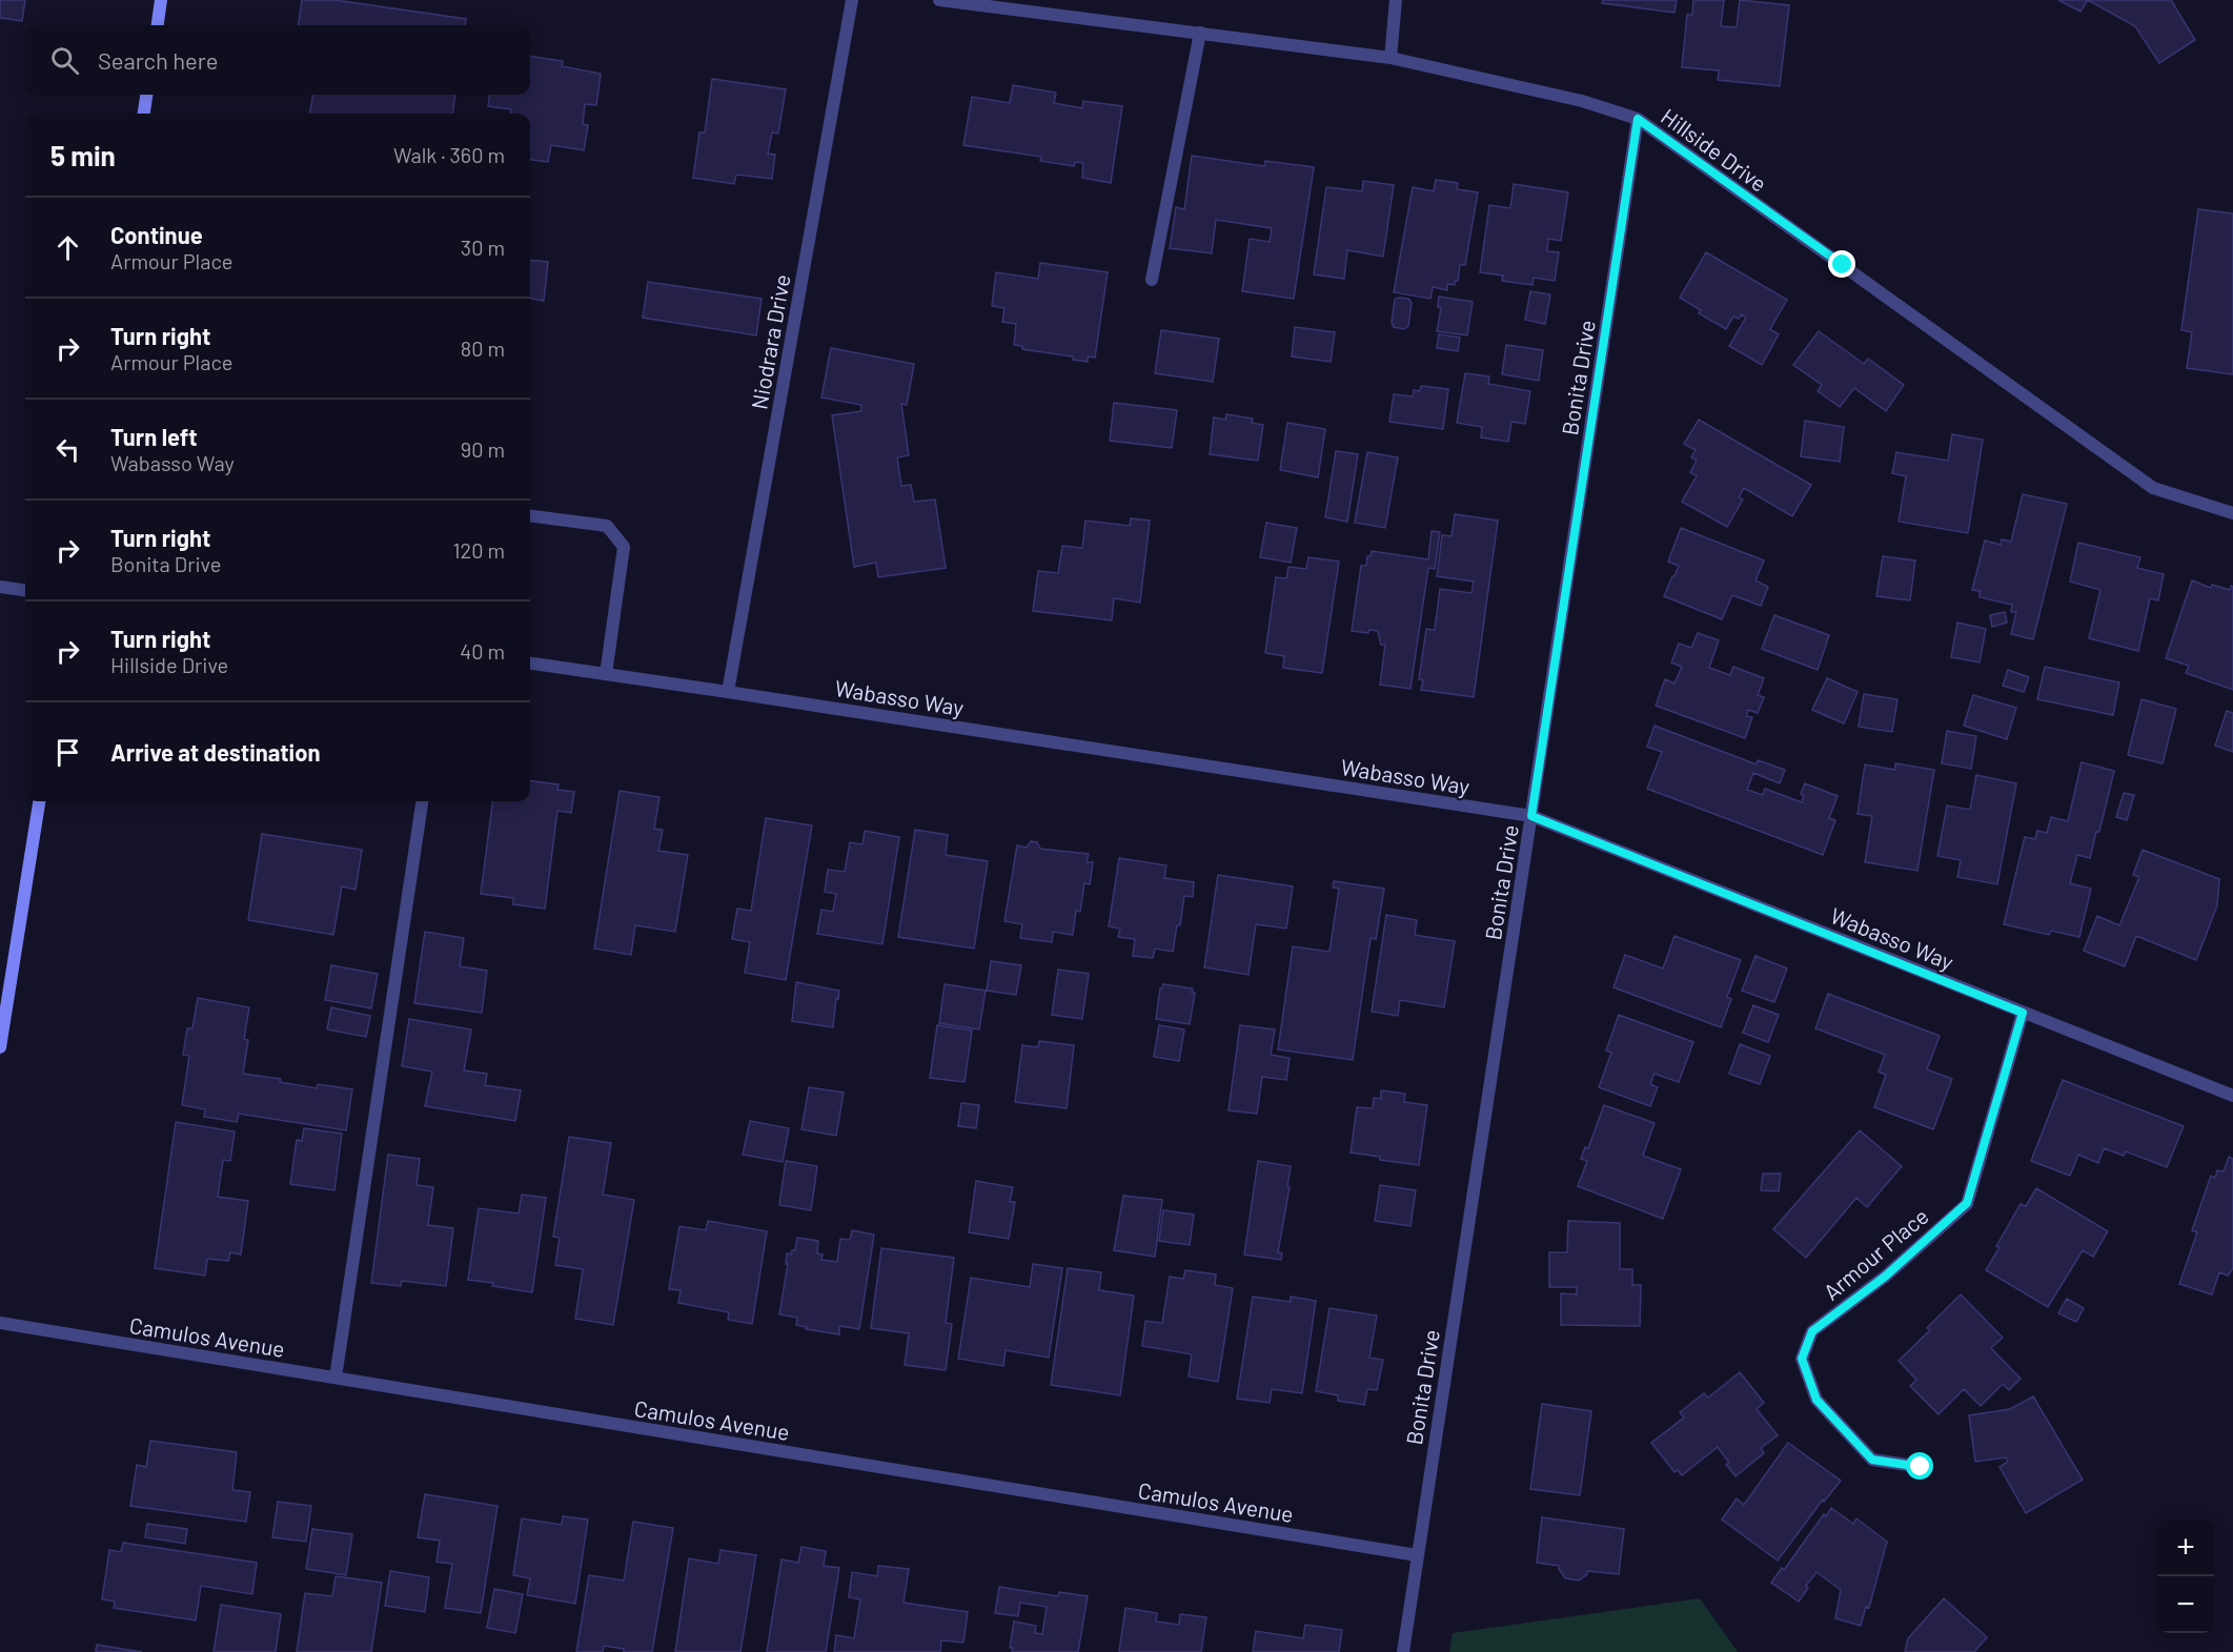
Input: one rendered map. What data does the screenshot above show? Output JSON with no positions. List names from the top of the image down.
{
  "streets": {
    "street": [
      "Hillside Drive",
      "Niodrara Drive",
      "Bonita Drive",
      "Wabasso Way",
      "Armour Place",
      "Camulos Avenue"
    ]
  },
  "crossings": [
    ["Hillside Drive", "Bonita Drive"],
    ["Niodrara Drive", "Wabasso Way"],
    ["Bonita Drive", "Wabasso Way"],
    ["Bonita Drive", "Camulos Avenue"],
    ["Wabasso Way", "Armour Place"]
  ],
  "page": {
    "search": "Search here",
    "heading": ["5 min", "Walk · 360 m"],
    "list": [
      ["Continue", "Armour Place", "30 m"],
      ["Turn right", "Armour Place", "80 m"],
      ["Turn left", "Wabasso Way", "90 m"],
      ["Turn right", "Bonita Drive", "120 m"],
      ["Turn right", "Hillside Drive", "40 m"],
      "Arrive at destination"
    ],
    "map_buttons": ["+", "−"]
  }
}
